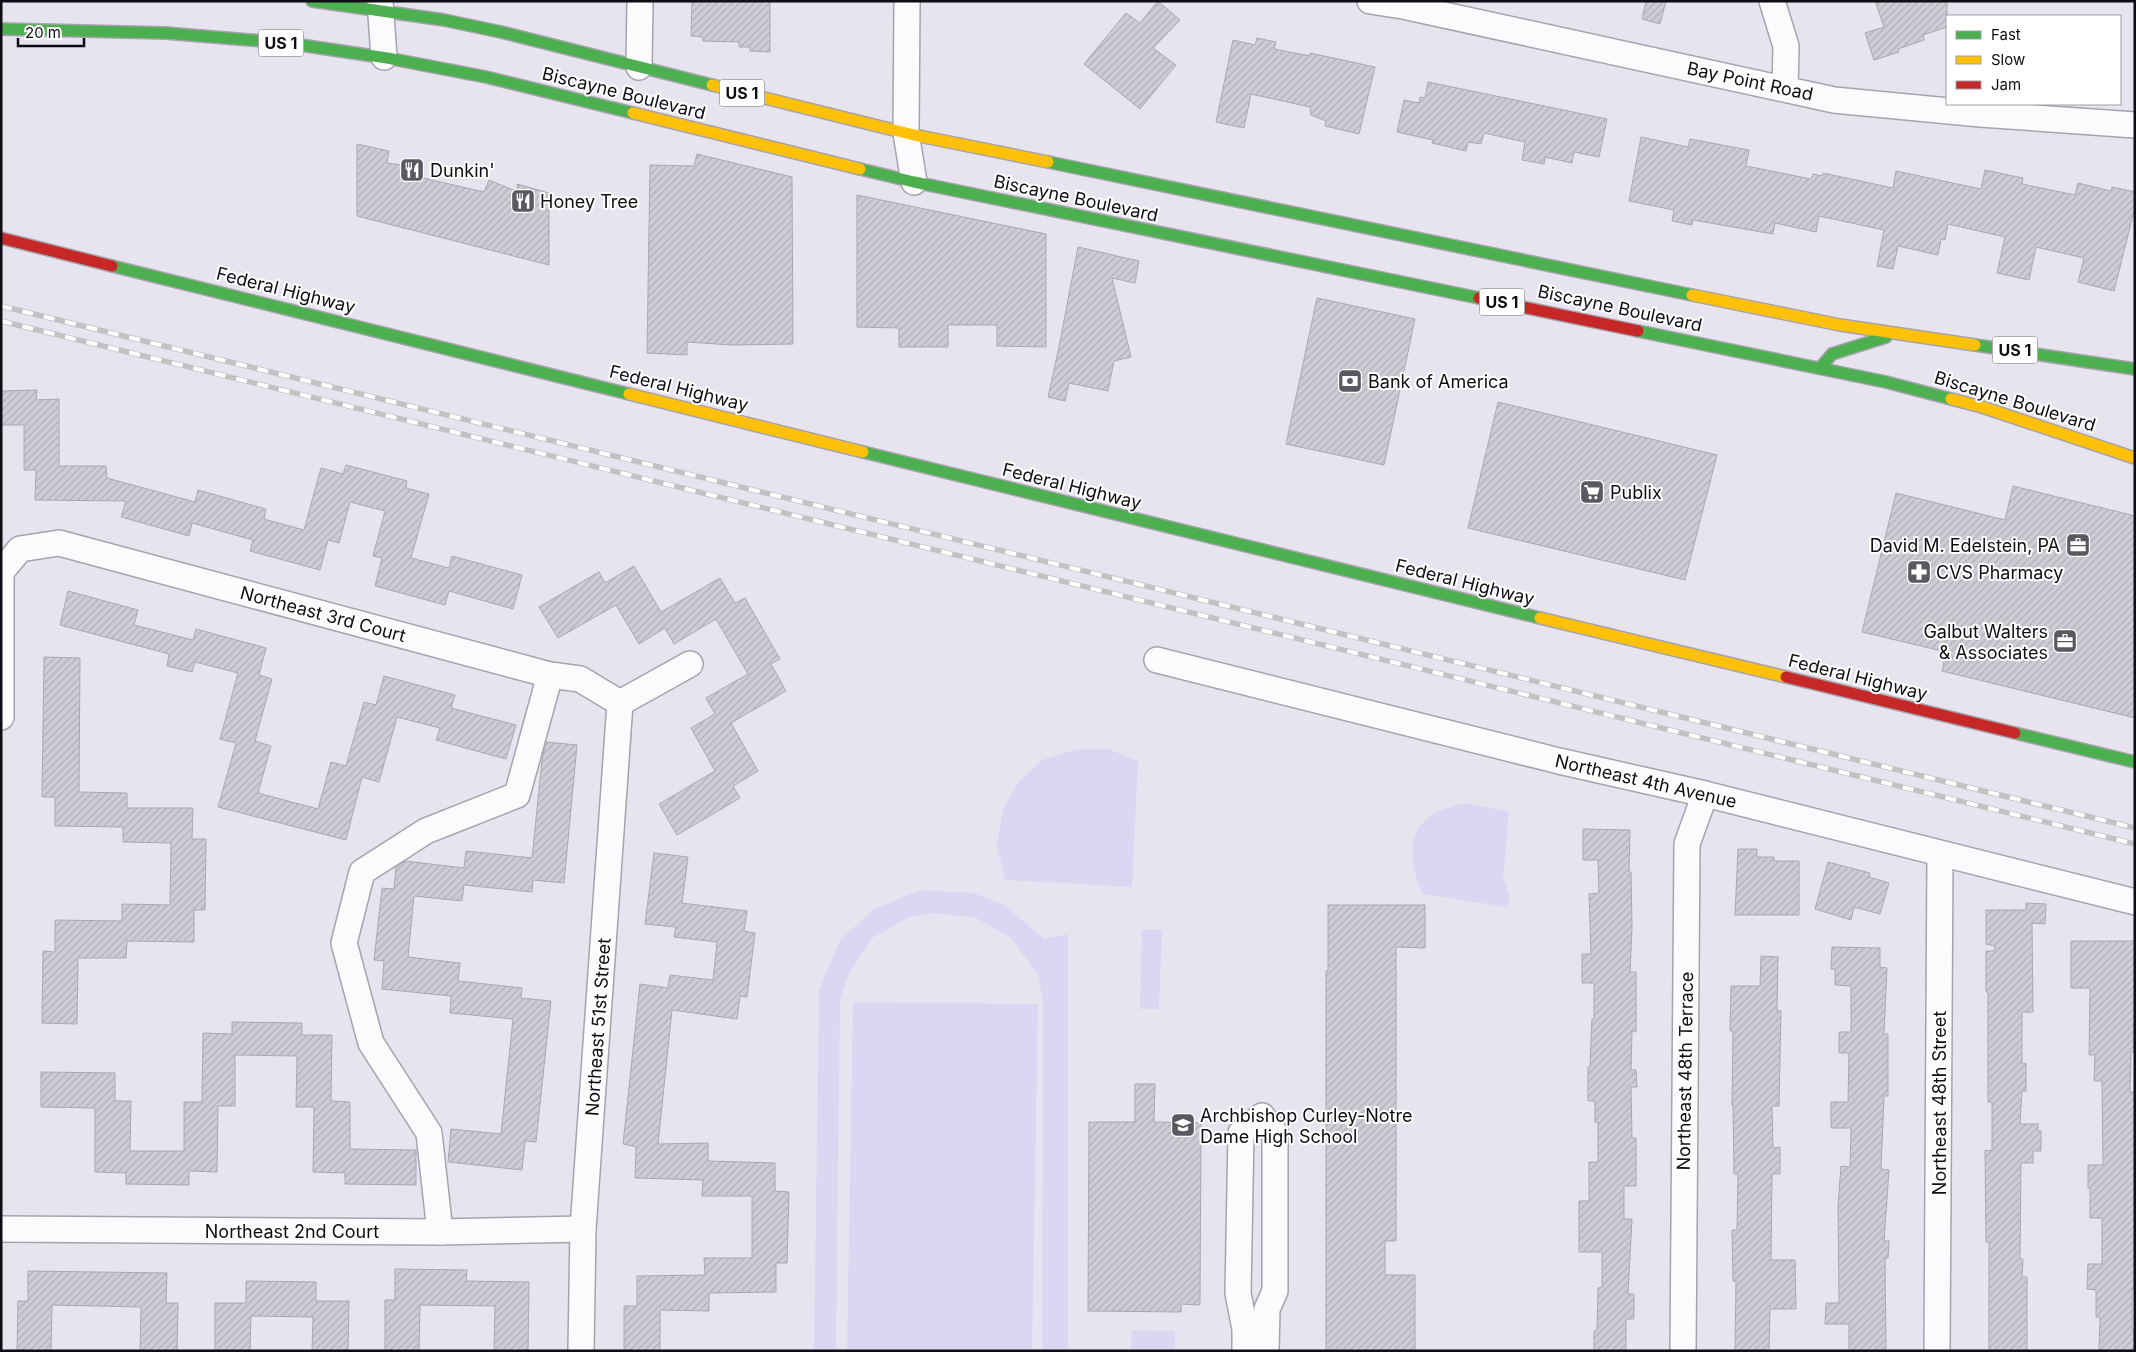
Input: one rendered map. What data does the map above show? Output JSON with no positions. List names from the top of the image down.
{
  "streets": {
    "main road": ["US 1", "Biscayne Boulevard", "Federal Highway"],
    "street": [
      "Bay Point Road",
      "Northeast 3rd Court",
      "Northeast 4th Avenue",
      "Northeast 51st Street",
      "Northeast 48th Terrace",
      "Northeast 48th Street",
      "Northeast 2nd Court"
    ]
  },
  "crossings": [
    ["Northeast 3rd Court", "Northeast 51st Street"],
    ["Northeast 4th Avenue", "Northeast 48th Terrace"],
    ["Northeast 4th Avenue", "Northeast 48th Street"],
    ["Northeast 51st Street", "Northeast 2nd Court"]
  ],
  "places": {
    "restaurant": ["Dunkin'", "Honey Tree"],
    "bank": ["Bank of America"],
    "supermarket": ["Publix"],
    "office": ["David M. Edelstein, PA", "Galbut Walters & Associates"],
    "pharmacy": ["CVS Pharmacy"],
    "school or university": ["Archbishop Curley-Notre Dame High School"]
  },
  "legend": ["Fast", "Slow", "Jam"],
  "scale_bar": "20 m"
}
